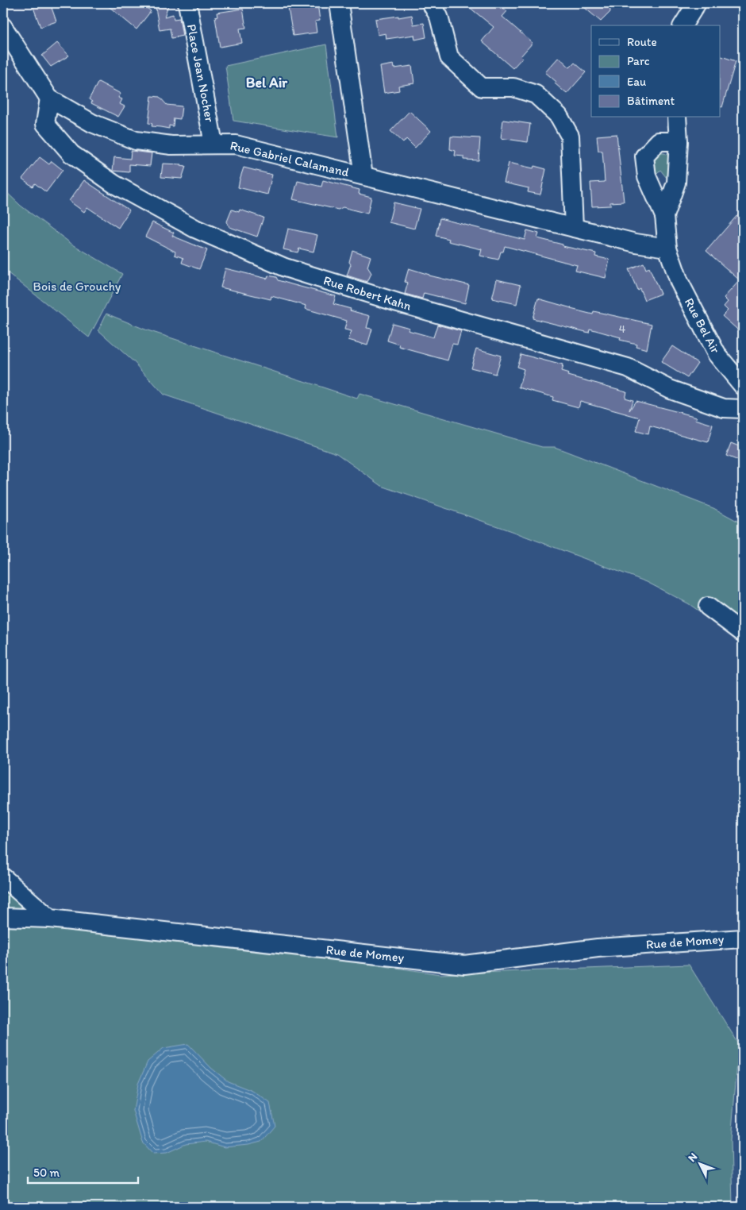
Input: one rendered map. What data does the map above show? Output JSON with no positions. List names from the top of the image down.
{
  "streets": {
    "street": [
      "Place Jean Nocher",
      "Rue Gabriel Calamand",
      "Rue Robert Kahn",
      "Rue Bel Air",
      "Rue de Momey"
    ]
  },
  "crossings": [
    ["Place Jean Nocher", "Rue Gabriel Calamand"],
    ["Rue Gabriel Calamand", "Rue Robert Kahn"],
    ["Rue Gabriel Calamand", "Rue Bel Air"]
  ],
  "districts": ["Bel Air"],
  "parks": ["Bois de Grouchy"],
  "house_numbers": ["4"],
  "legend": [
    "Route",
    "Parc",
    "Eau",
    "Bâtiment"
  ],
  "scale_bar": "50 m",
  "north": "top left"
}
